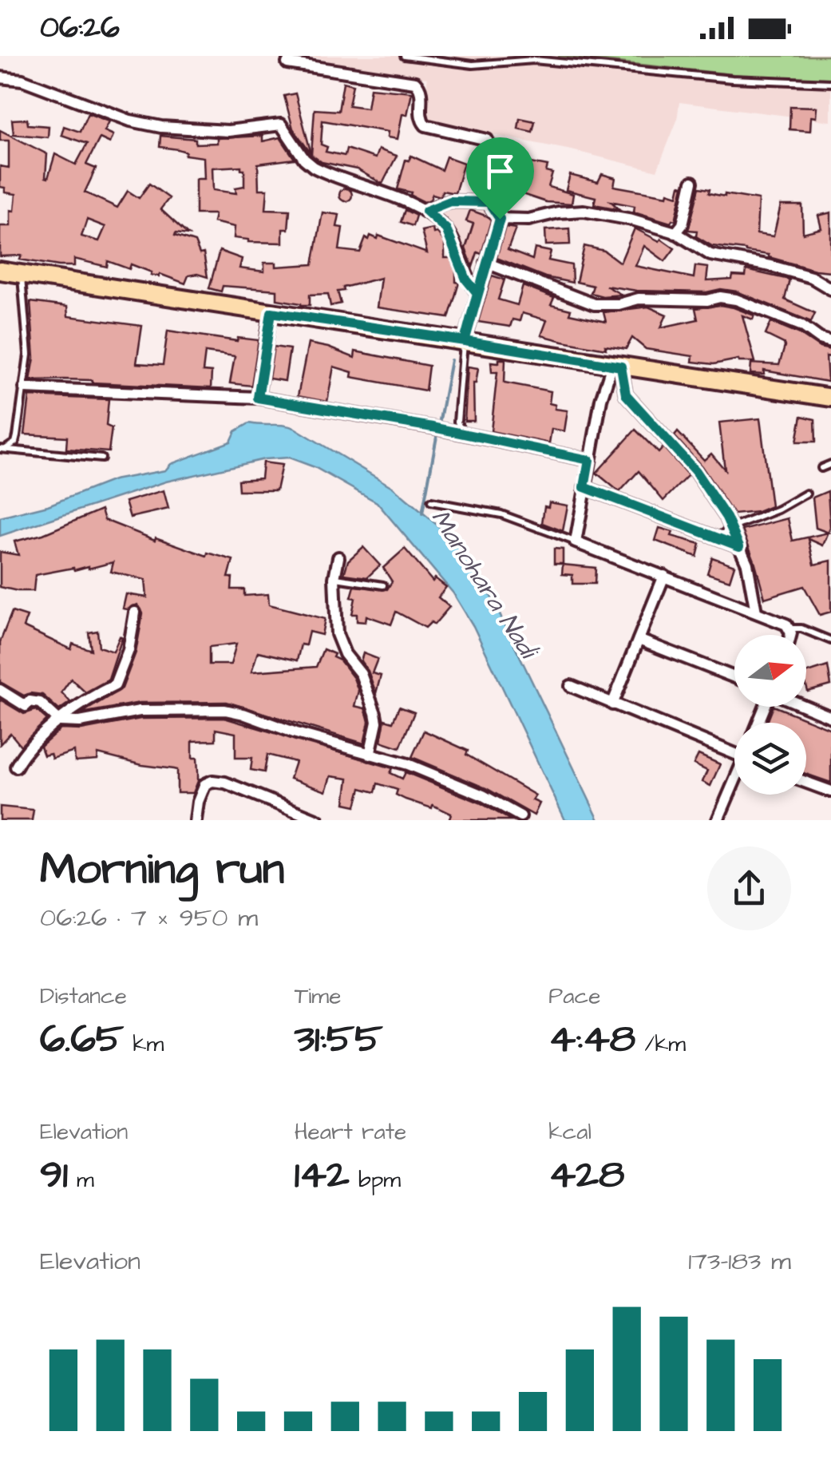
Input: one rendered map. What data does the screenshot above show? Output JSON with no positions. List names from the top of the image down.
{
  "water": ["Manohara Nadi"],
  "north": "right",
  "page": {
    "status": "06:26",
    "heading": ["Morning run", "06:26 · 7 × 950 m"],
    "stats": [
      ["Distance", "6.65 km"],
      ["Time", "31:55"],
      ["Pace", "4:48 /km"],
      ["Elevation", "91 m"],
      ["Heart rate", "142 bpm"],
      ["kcal", "428"]
    ],
    "chart": ["Elevation", "173–183 m"]
  }
}
